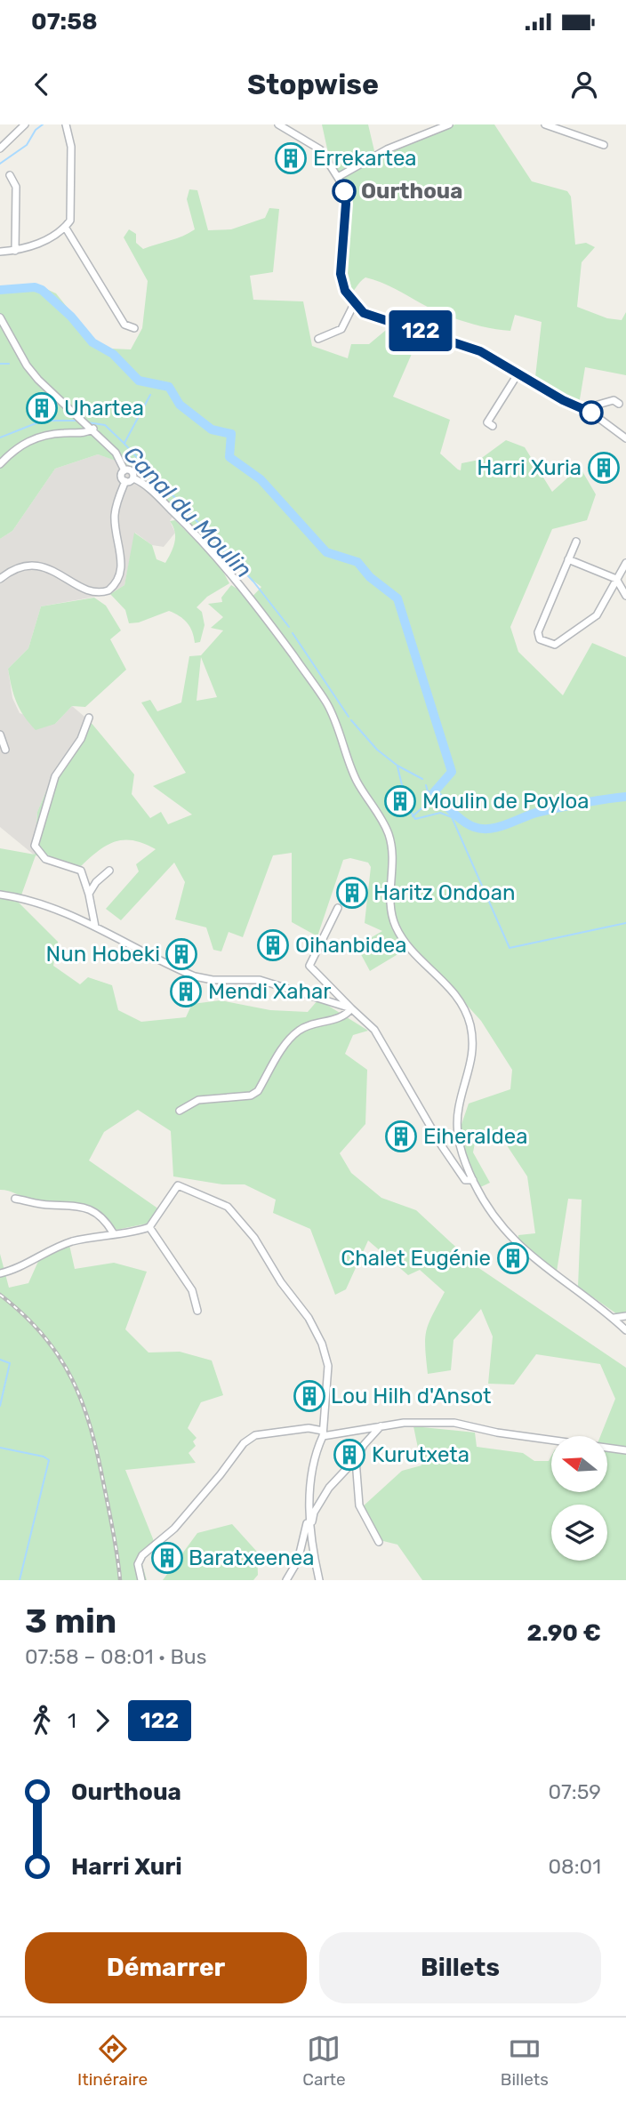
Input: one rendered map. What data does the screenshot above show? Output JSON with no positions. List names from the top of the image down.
{
  "water": ["Canal du Moulin"],
  "places": {
    "building": [
      "Errekartea",
      "Uhartea",
      "Harri Xuria",
      "Moulin de Poyloa",
      "Haritz Ondoan",
      "Oihanbidea",
      "Nun Hobeki",
      "Mendi Xahar",
      "Eiheraldea",
      "Chalet Eugénie",
      "Lou Hilh d'Ansot",
      "Kurutxeta",
      "Baratxeenea"
    ],
    "other": ["Ourthoua"]
  },
  "lines": ["bus line 122"],
  "north": "left",
  "page": {
    "status": "07:58",
    "header": "Stopwise",
    "on_map": "122",
    "heading": ["3 min", "07:58 – 08:01 · Bus", "2.90 €"],
    "legs": ["1", "122"],
    "list": [
      {
        "name": "Ourthoua",
        "value": "07:59"
      },
      {
        "name": "Harri Xuri",
        "value": "08:01"
      }
    ],
    "buttons": ["Démarrer", "Billets"],
    "tabs": ["Itinéraire", "Carte", "Billets"]
  }
}
